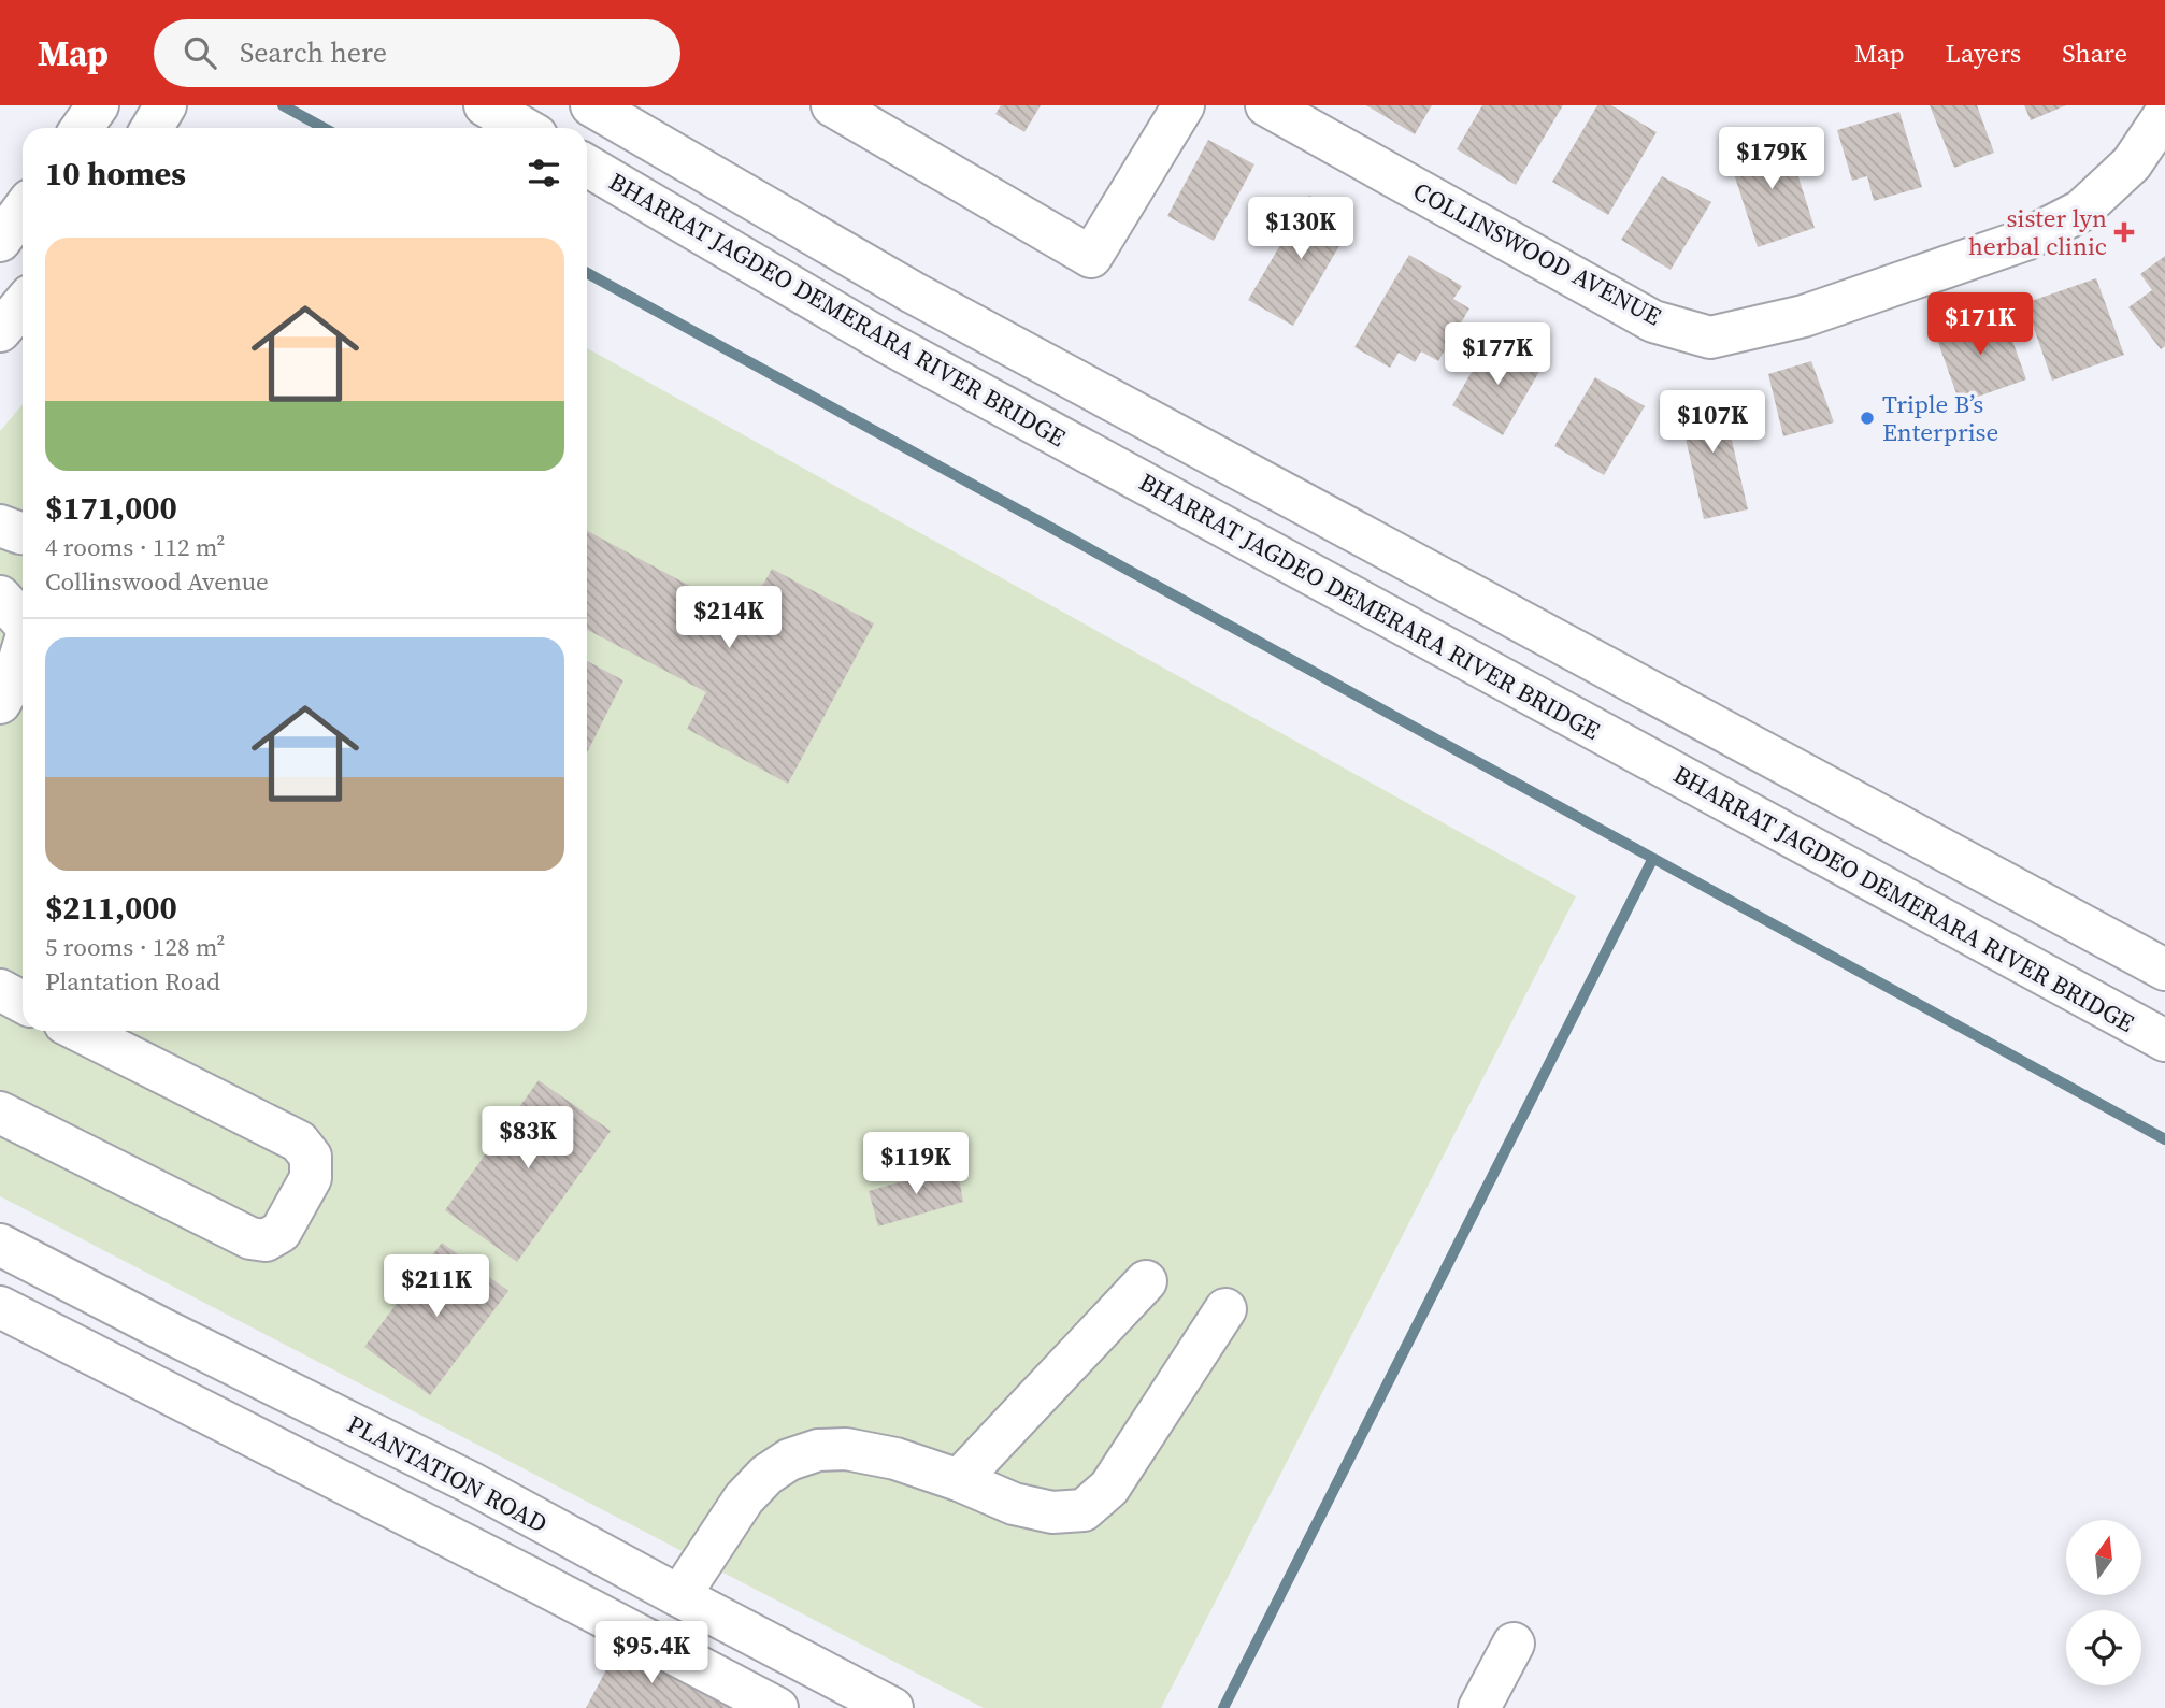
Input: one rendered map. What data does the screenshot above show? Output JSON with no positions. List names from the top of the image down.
{
  "streets": {
    "main road": ["COLLINSWOOD AVENUE", "BHARRAT JAGDEO DEMERARA RIVER BRIDGE", "PLANTATION ROAD"]
  },
  "places": {
    "health": ["sister lyn herbal clinic"],
    "other": ["Triple B’s Enterprise"]
  },
  "north": "top",
  "page": {
    "header": "Map",
    "search": "Search here",
    "nav": ["Map", "Layers", "Share"],
    "price": [
      "$179K",
      "$130K",
      "$171K",
      "$177K",
      "$107K",
      "$214K",
      "$83K",
      "$119K",
      "$211K",
      "$95.4K"
    ],
    "heading": "10 homes",
    "list": [
      {
        "name": "$171,000",
        "note": "4 rooms · 112 m² · Collinswood Avenue"
      },
      {
        "name": "$211,000",
        "note": "5 rooms · 128 m² · Plantation Road"
      }
    ]
  }
}
